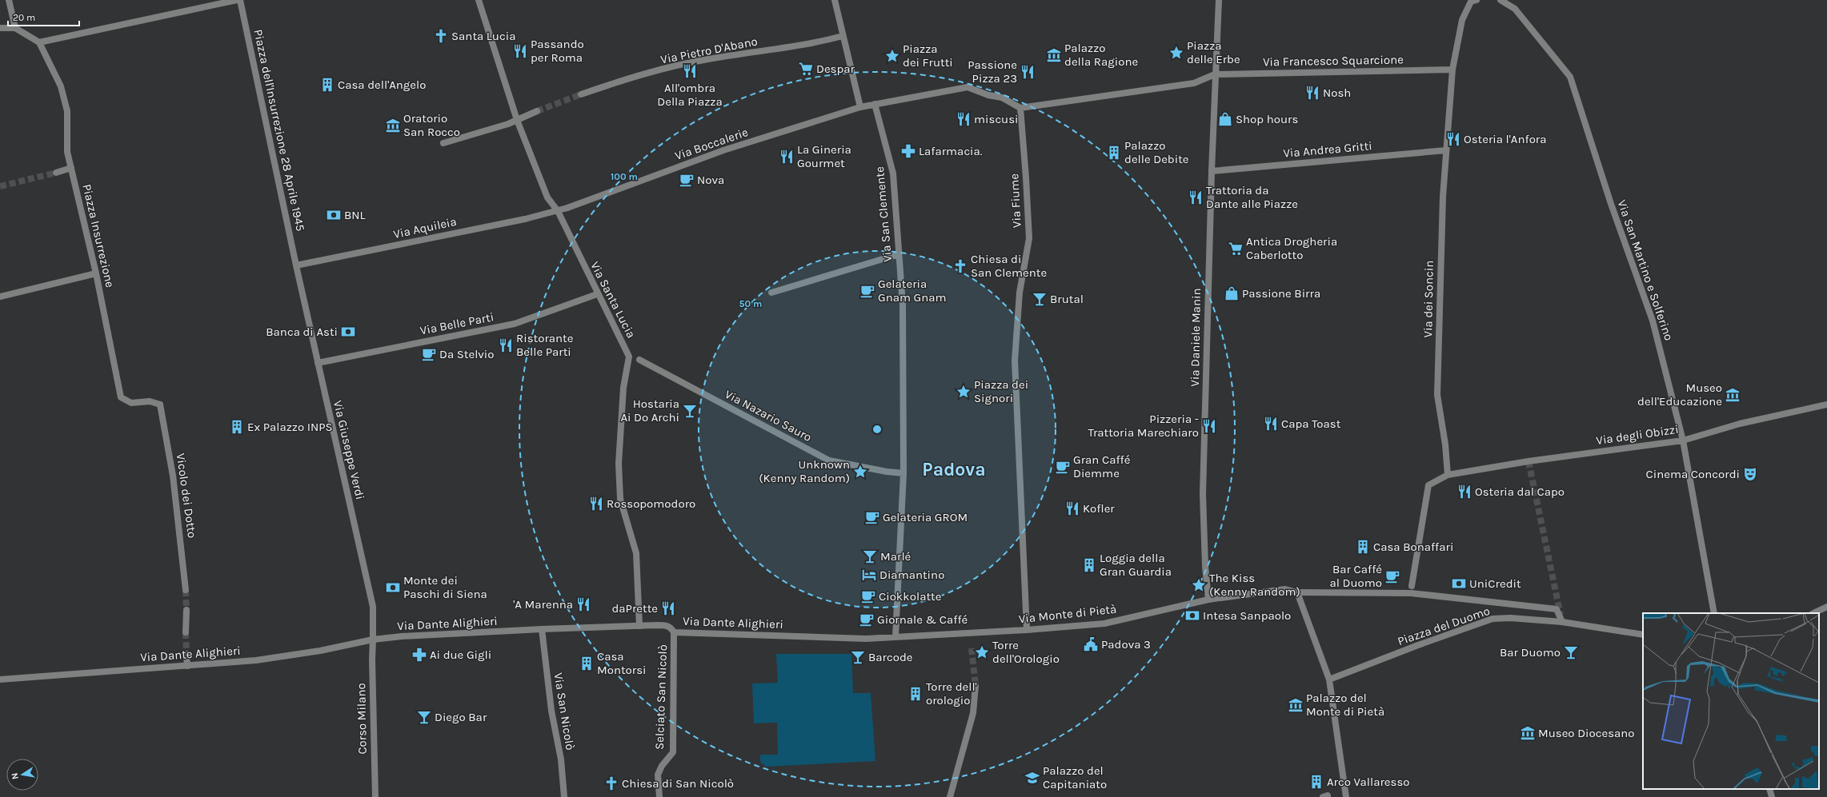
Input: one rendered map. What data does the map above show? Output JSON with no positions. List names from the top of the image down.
{
  "streets": {
    "street": [
      "Via Pietro D'Abano",
      "Via Francesco Squarcione",
      "Piazza dell'Insurrezione 28 Aprile 1945",
      "Via Boccalerie",
      "Via Andrea Gritti",
      "Via Fiume",
      "Via San Clemente",
      "Via Aquileia",
      "Piazza Insurrezione",
      "Via San Martino e Solferino",
      "Via dei Soncin",
      "Via Santa Lucia",
      "Via Belle Parti",
      "Via Daniele Manin",
      "Via Nazario Sauro",
      "Via degli Obizzi",
      "Via Giuseppe Verdi",
      "Vicolo dei Dotto",
      "Via Monte di Pietà",
      "Via Dante Alighieri",
      "Piazza del Duomo",
      "Selciato San Nicolò",
      "Via San Nicolò",
      "Corso Milano"
    ]
  },
  "crossings": [
    ["Via Francesco Squarcione", "Via dei Soncin"],
    ["Via Francesco Squarcione", "Via Daniele Manin"],
    ["Piazza dell'Insurrezione 28 Aprile 1945", "Via Aquileia"],
    ["Piazza dell'Insurrezione 28 Aprile 1945", "Via Giuseppe Verdi"],
    ["Via Boccalerie", "Via San Clemente"],
    ["Via Boccalerie", "Via Aquileia"],
    ["Via Boccalerie", "Via Santa Lucia"],
    ["Via Andrea Gritti", "Via dei Soncin"],
    ["Via Andrea Gritti", "Via Daniele Manin"],
    ["Via Fiume", "Via Monte di Pietà"],
    ["Via San Clemente", "Via Nazario Sauro"],
    ["Via Aquileia", "Via Santa Lucia"],
    ["Via Aquileia", "Via Giuseppe Verdi"],
    ["Piazza Insurrezione", "Vicolo dei Dotto"],
    ["Via San Martino e Solferino", "Via degli Obizzi"],
    ["Via dei Soncin", "Via degli Obizzi"],
    ["Via Santa Lucia", "Via Belle Parti"],
    ["Via Santa Lucia", "Via Nazario Sauro"],
    ["Via Santa Lucia", "Via Dante Alighieri"],
    ["Via Belle Parti", "Via Giuseppe Verdi"],
    ["Via Daniele Manin", "Via Monte di Pietà"],
    ["Via Giuseppe Verdi", "Via Dante Alighieri"],
    ["Via Giuseppe Verdi", "Corso Milano"],
    ["Via Monte di Pietà", "Via Dante Alighieri"],
    ["Via Monte di Pietà", "Piazza del Duomo"],
    ["Via Dante Alighieri", "Selciato San Nicolò"],
    ["Via Dante Alighieri", "Via San Nicolò"],
    ["Via Dante Alighieri", "Corso Milano"]
  ],
  "districts": ["Padova"],
  "places": {
    "church": ["Santa Lucia", "Chiesa di San Clemente", "Chiesa di San Nicolò"],
    "restaurant": [
      "Passando per Roma",
      "All'ombra Della Piazza",
      "Passione Pizza 23",
      "Nosh",
      "miscusi",
      "Osteria l'Anfora",
      "La Gineria Gourmet",
      "Trattoria da Dante alle Piazze",
      "Ristorante Belle Parti",
      "Capa Toast",
      "Pizzeria - Trattoria Marechiaro",
      "Osteria dal Capo",
      "Rossopomodoro",
      "Kofler",
      "'A Marenna",
      "daPrette"
    ],
    "place": [
      "Piazza delle Erbe",
      "Piazza dei Frutti",
      "Piazza dei Signori",
      "Unknown (Kenny Random)",
      "The Kiss (Kenny Random)",
      "Torre dell'Orologio"
    ],
    "museum": [
      "Palazzo della Ragione",
      "Oratorio San Rocco",
      "Museo dell'Educazione",
      "Palazzo del Monte di Pietà",
      "Museo Diocesano"
    ],
    "supermarket": ["Despar", "Antica Drogheria Caberlotto"],
    "building": [
      "Casa dell'Angelo",
      "Palazzo delle Debite",
      "Ex Palazzo INPS",
      "Casa Bonaffari",
      "Loggia della Gran Guardia",
      "Casa Montorsi",
      "Torre dell' orologio",
      "Arco Vallaresso"
    ],
    "shop": ["Shop hours", "Passione Birra"],
    "pharmacy": ["Lafarmacia.", "Ai due Gigli"],
    "cafe": [
      "Nova",
      "Gelateria Gnam Gnam",
      "Da Stelvio",
      "Gran Caffé Diemme",
      "Gelateria GROM",
      "Bar Caffé al Duomo",
      "Ciokkolatte",
      "Giornale & Caffé"
    ],
    "bank": [
      "BNL",
      "Banca di Asti",
      "UniCredit",
      "Monte dei Paschi di Siena",
      "Intesa Sanpaolo"
    ],
    "bar": [
      "Brutal",
      "Hostaria Ai Do Archi",
      "Marlé",
      "Bar Duomo",
      "Barcode",
      "Diego Bar"
    ],
    "theatre": ["Cinema Concordi"],
    "hotel": ["Diamantino"],
    "public building": ["Padova 3"],
    "school or university": ["Palazzo del Capitaniato"]
  },
  "scale_bar": "20 m",
  "north": "left",
  "rings": ["100 m", "50 m"]
}
